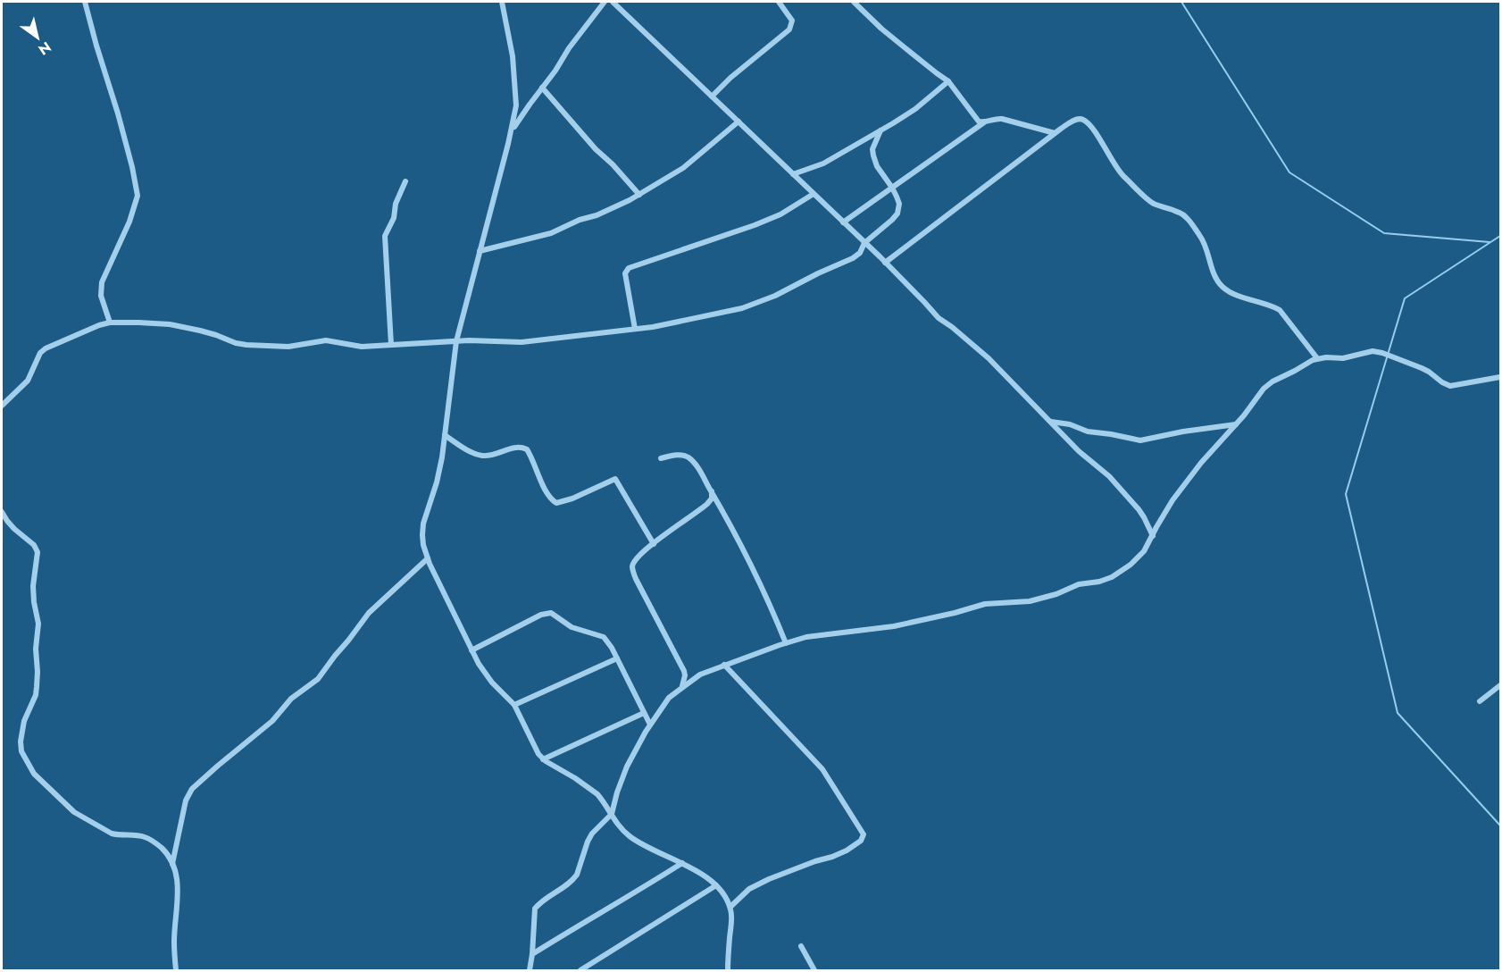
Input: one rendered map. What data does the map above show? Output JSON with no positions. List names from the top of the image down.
{
  "north": "bottom right"
}
